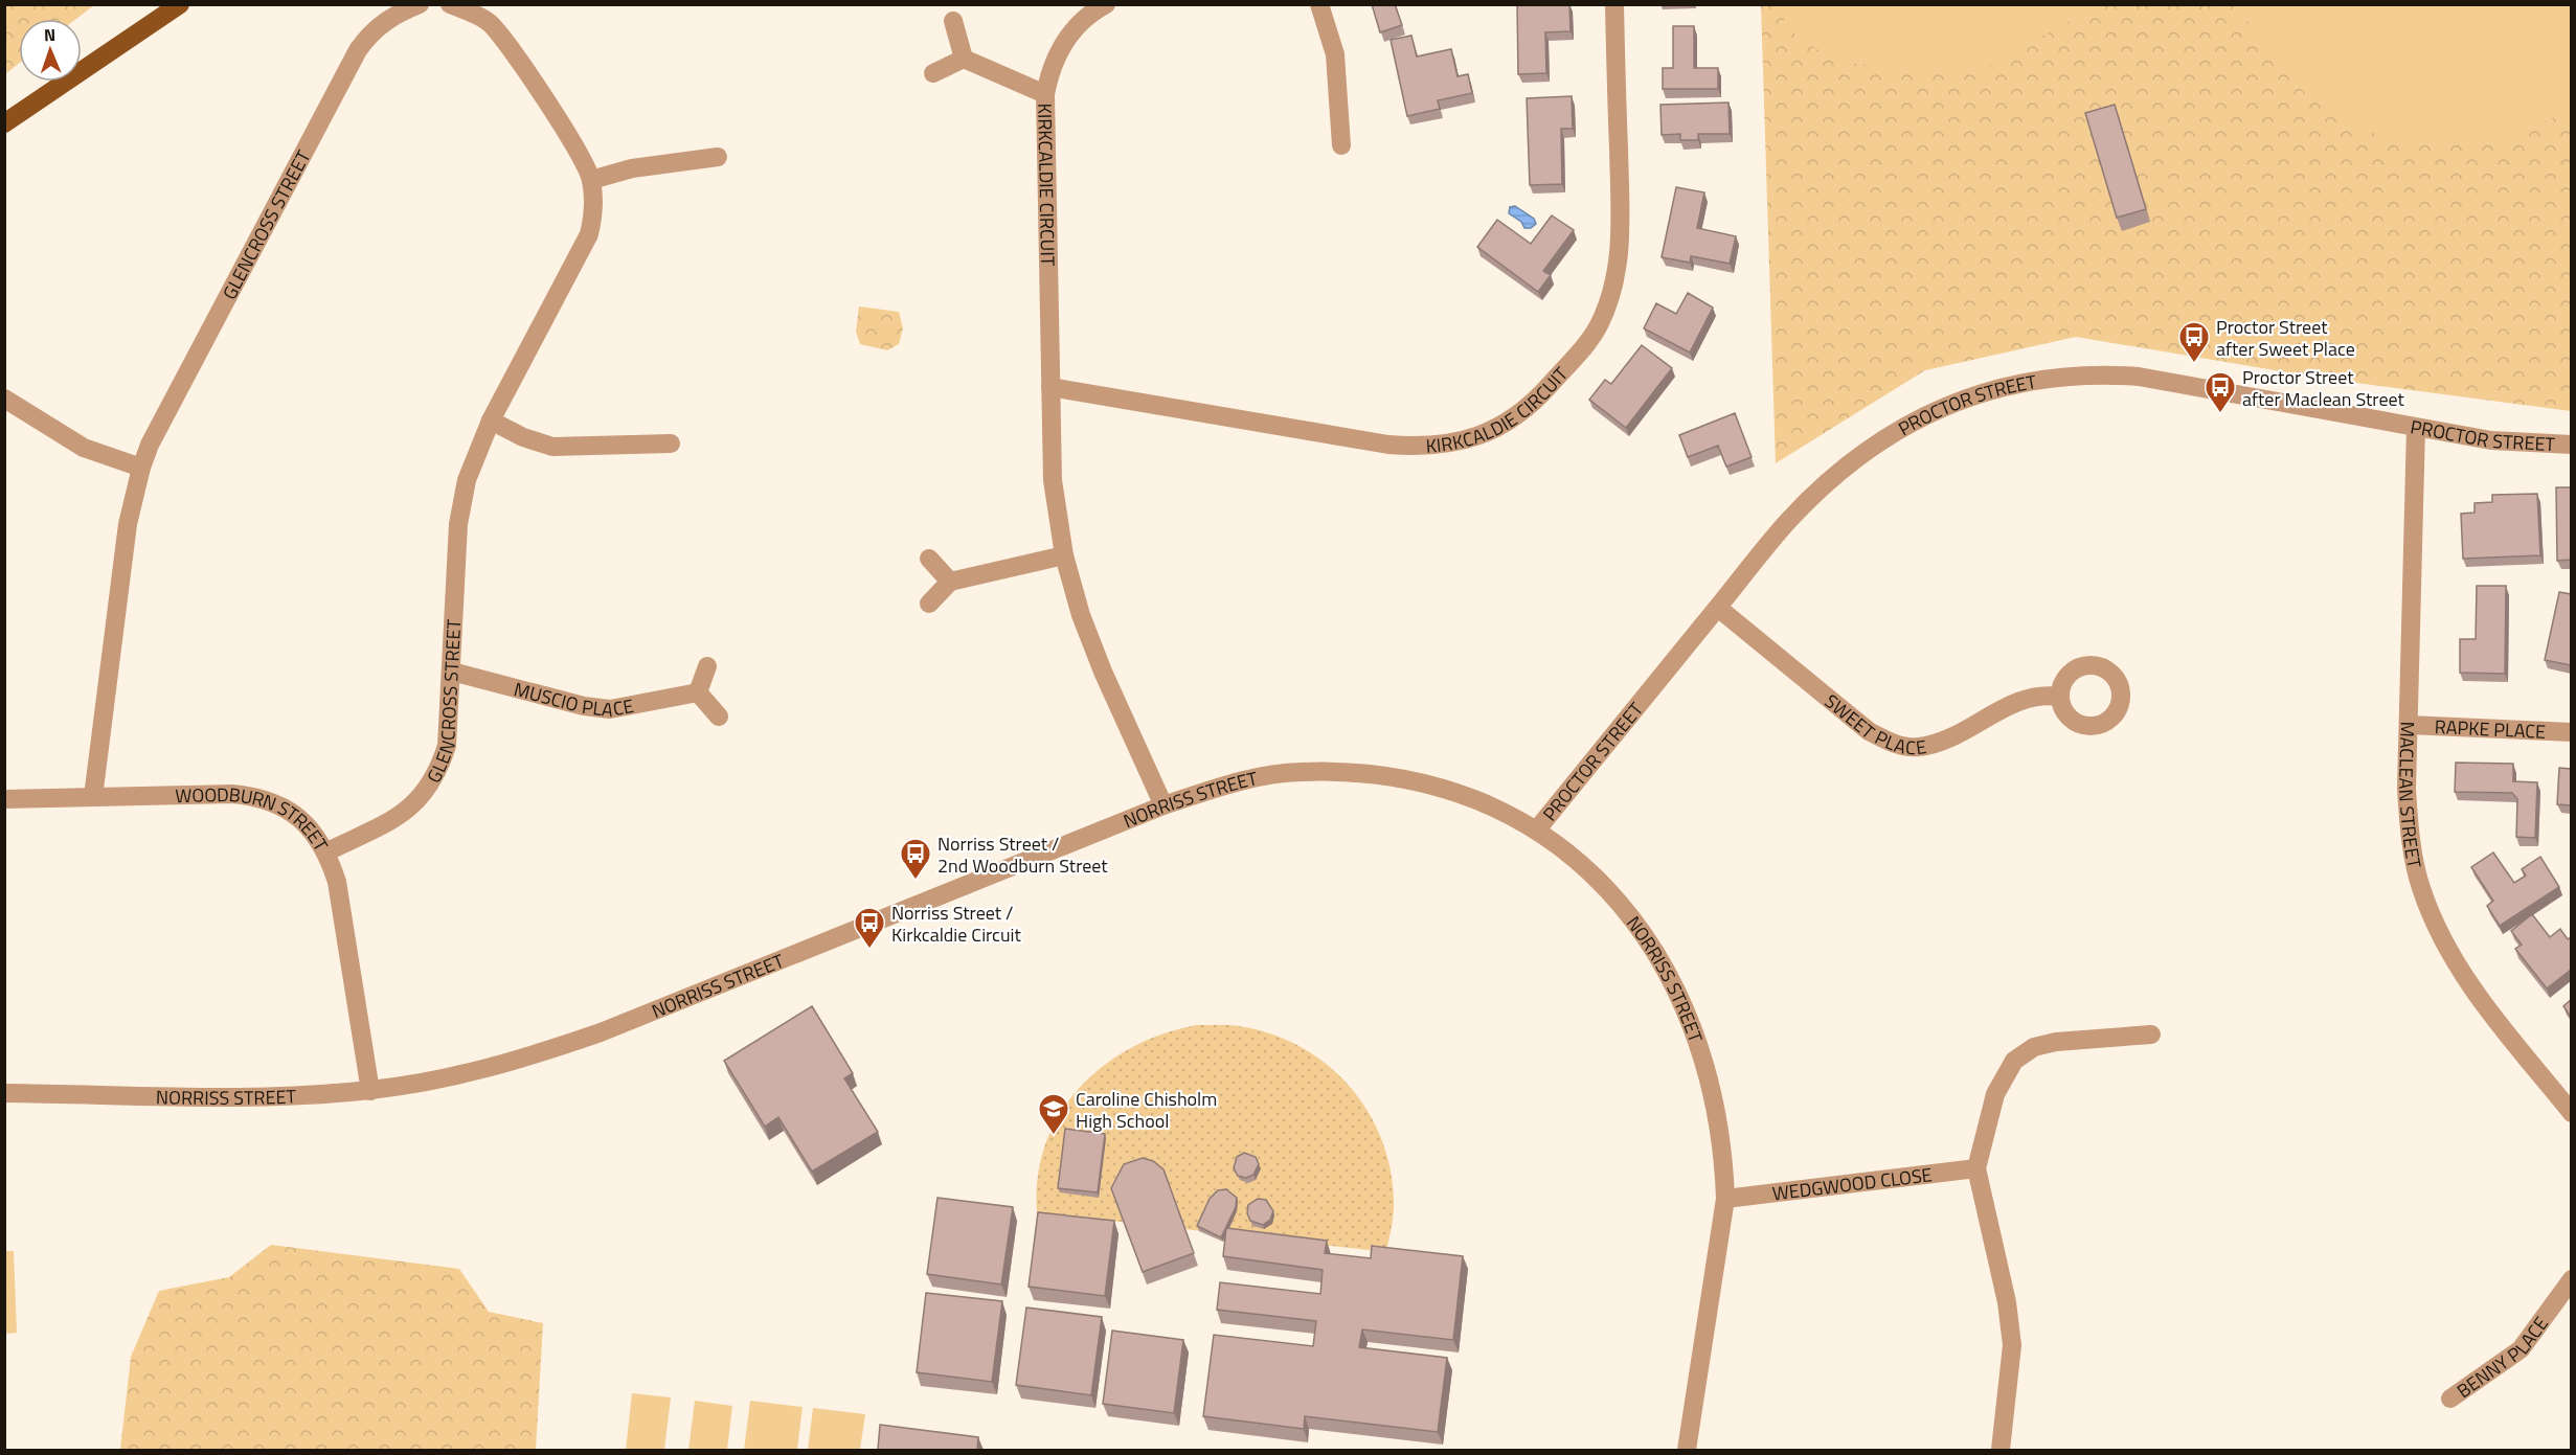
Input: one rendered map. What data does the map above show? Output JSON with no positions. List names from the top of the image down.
{
  "streets": {
    "street": [
      "KIRKCALDIE CIRCUIT",
      "GLENCROSS STREET",
      "PROCTOR STREET",
      "MUSCIO PLACE",
      "SWEET PLACE",
      "RAPKE PLACE",
      "MACLEAN STREET",
      "NORRISS STREET",
      "WOODBURN STREET",
      "WEDGWOOD CLOSE",
      "BENNY PLACE"
    ]
  },
  "crossings": [
    ["KIRKCALDIE CIRCUIT", "NORRISS STREET"],
    ["GLENCROSS STREET", "MUSCIO PLACE"],
    ["GLENCROSS STREET", "WOODBURN STREET"],
    ["PROCTOR STREET", "SWEET PLACE"],
    ["PROCTOR STREET", "MACLEAN STREET"],
    ["PROCTOR STREET", "NORRISS STREET"],
    ["RAPKE PLACE", "MACLEAN STREET"],
    ["NORRISS STREET", "WOODBURN STREET"],
    ["NORRISS STREET", "WEDGWOOD CLOSE"]
  ],
  "places": {
    "bus stop": [
      "Proctor Street after Sweet Place",
      "Proctor Street after Maclean Street",
      "Norriss Street / 2nd Woodburn Street",
      "Norriss Street / Kirkcaldie Circuit"
    ],
    "school or university": ["Caroline Chisholm High School"]
  },
  "north": "top"
}
